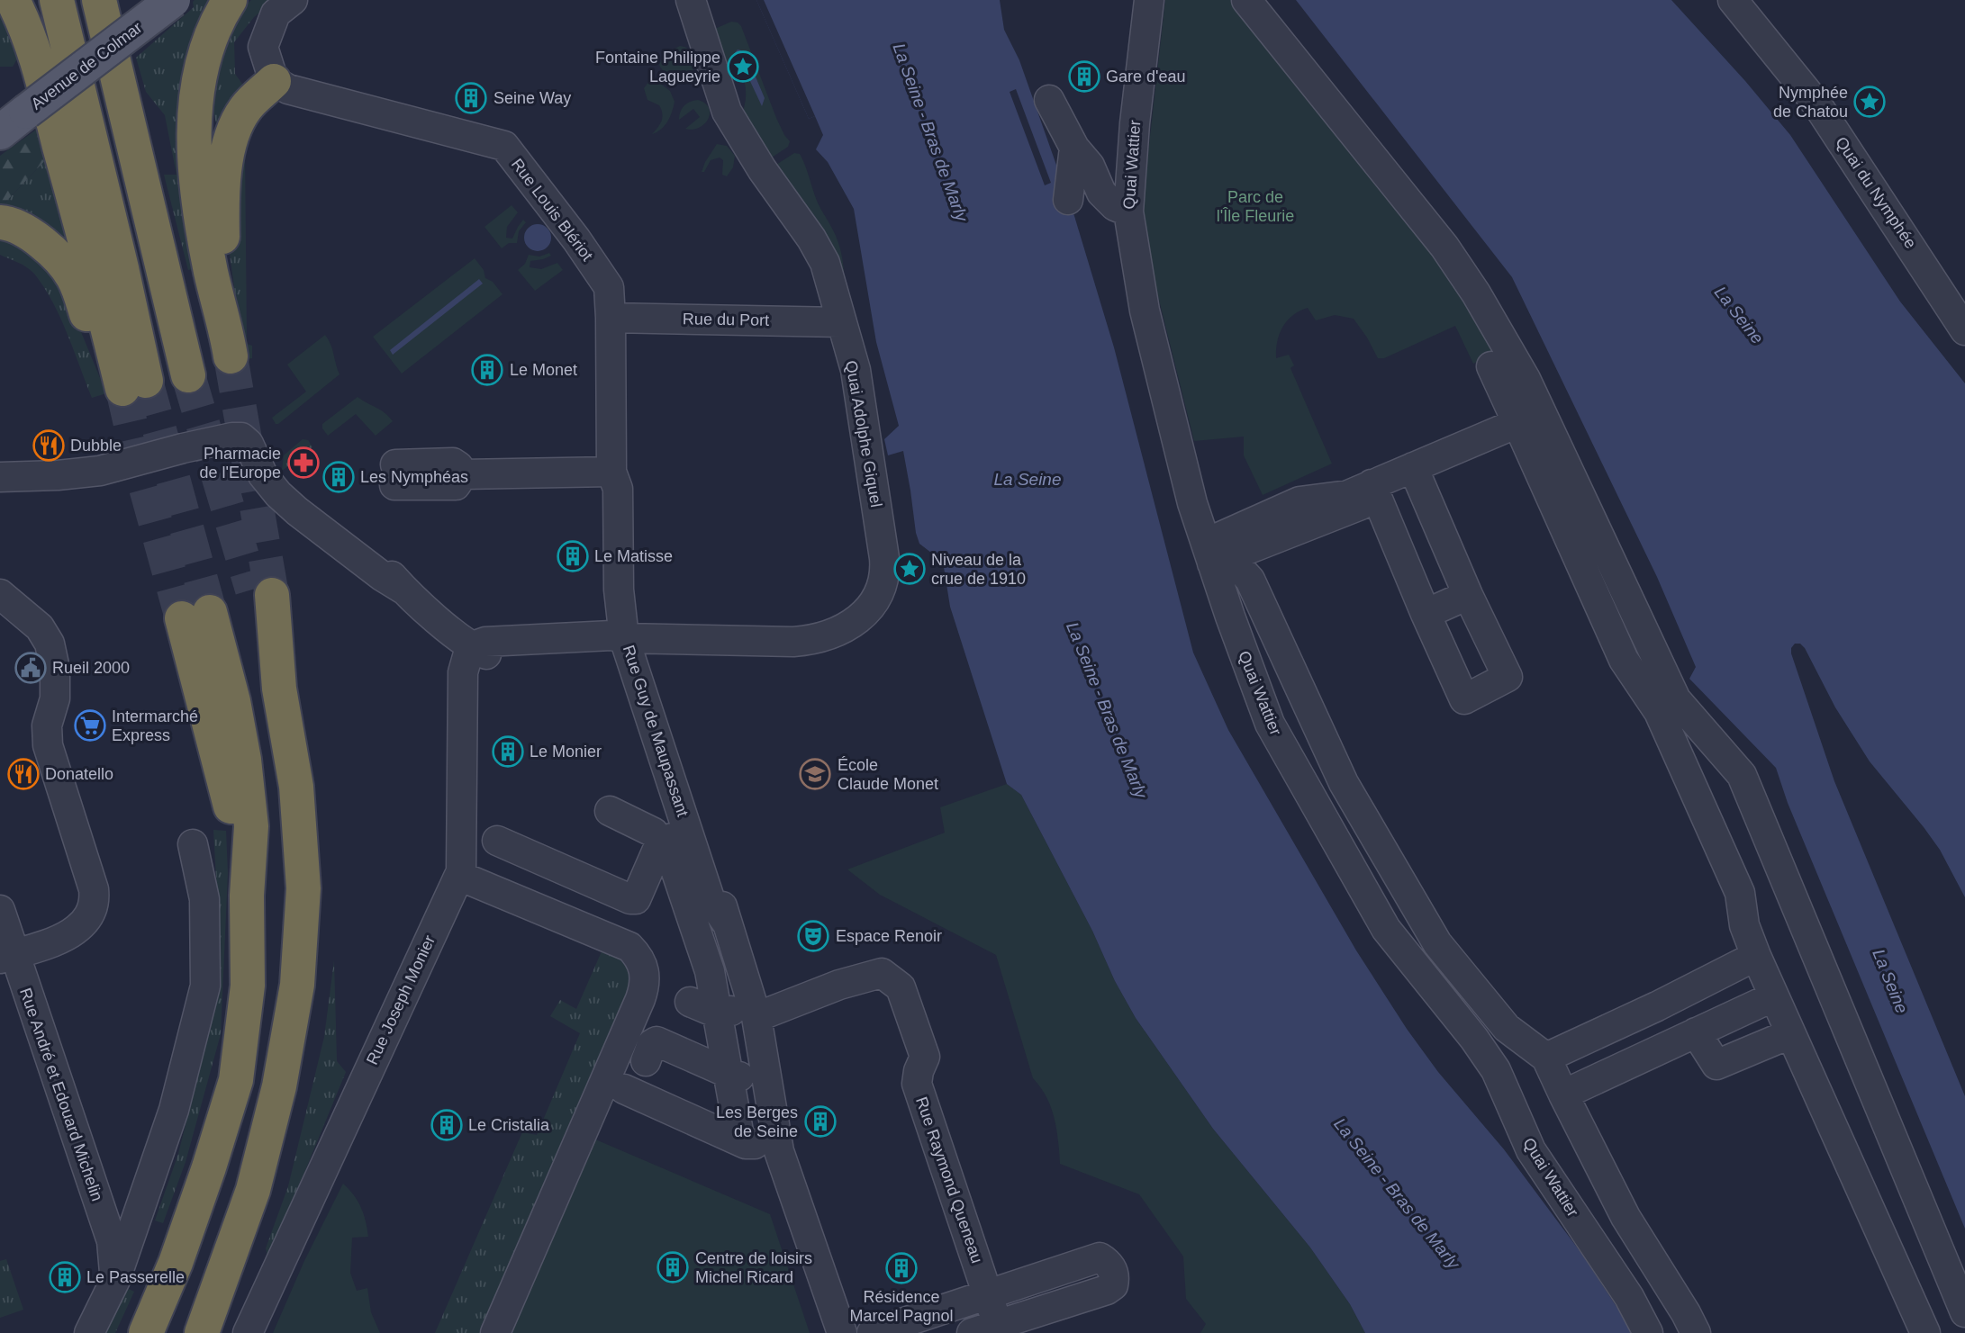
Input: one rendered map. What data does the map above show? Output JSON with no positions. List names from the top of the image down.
{
  "streets": {
    "main road": ["Avenue de Colmar"],
    "street": [
      "Quai Wattier",
      "Quai du Nymphée",
      "Rue Louis Blériot",
      "Rue du Port",
      "Quai Adolphe Giquel",
      "Rue Guy de Maupassant",
      "Rue Joseph Monier",
      "Rue André et Edouard Michelin",
      "Rue Raymond Queneau"
    ]
  },
  "crossings": [
    ["Rue Louis Blériot", "Rue du Port"],
    ["Rue Louis Blériot", "Quai Adolphe Giquel"],
    ["Rue Louis Blériot", "Rue Guy de Maupassant"],
    ["Rue du Port", "Quai Adolphe Giquel"],
    ["Quai Adolphe Giquel", "Rue Guy de Maupassant"],
    ["Quai Adolphe Giquel", "Rue Joseph Monier"],
    ["Rue Guy de Maupassant", "Rue Raymond Queneau"]
  ],
  "water": ["La Seine - Bras de Marly", "La Seine"],
  "parks": ["Parc de l'Île Fleurie"],
  "places": {
    "place": ["Fontaine Philippe Lagueyrie", "Nymphée de Chatou", "Niveau de la crue de 1910"],
    "building": [
      "Gare d'eau",
      "Seine Way",
      "Le Monet",
      "Les Nymphéas",
      "Le Matisse",
      "Le Monier",
      "Les Berges de Seine",
      "Le Cristalia",
      "Centre de loisirs Michel Ricard",
      "Résidence Marcel Pagnol",
      "Le Passerelle"
    ],
    "restaurant": ["Dubble", "Donatello"],
    "pharmacy": ["Pharmacie de l'Europe"],
    "public building": ["Rueil 2000"],
    "supermarket": ["Intermarché Express"],
    "school or university": ["École Claude Monet"],
    "theatre": ["Espace Renoir"]
  }
}
